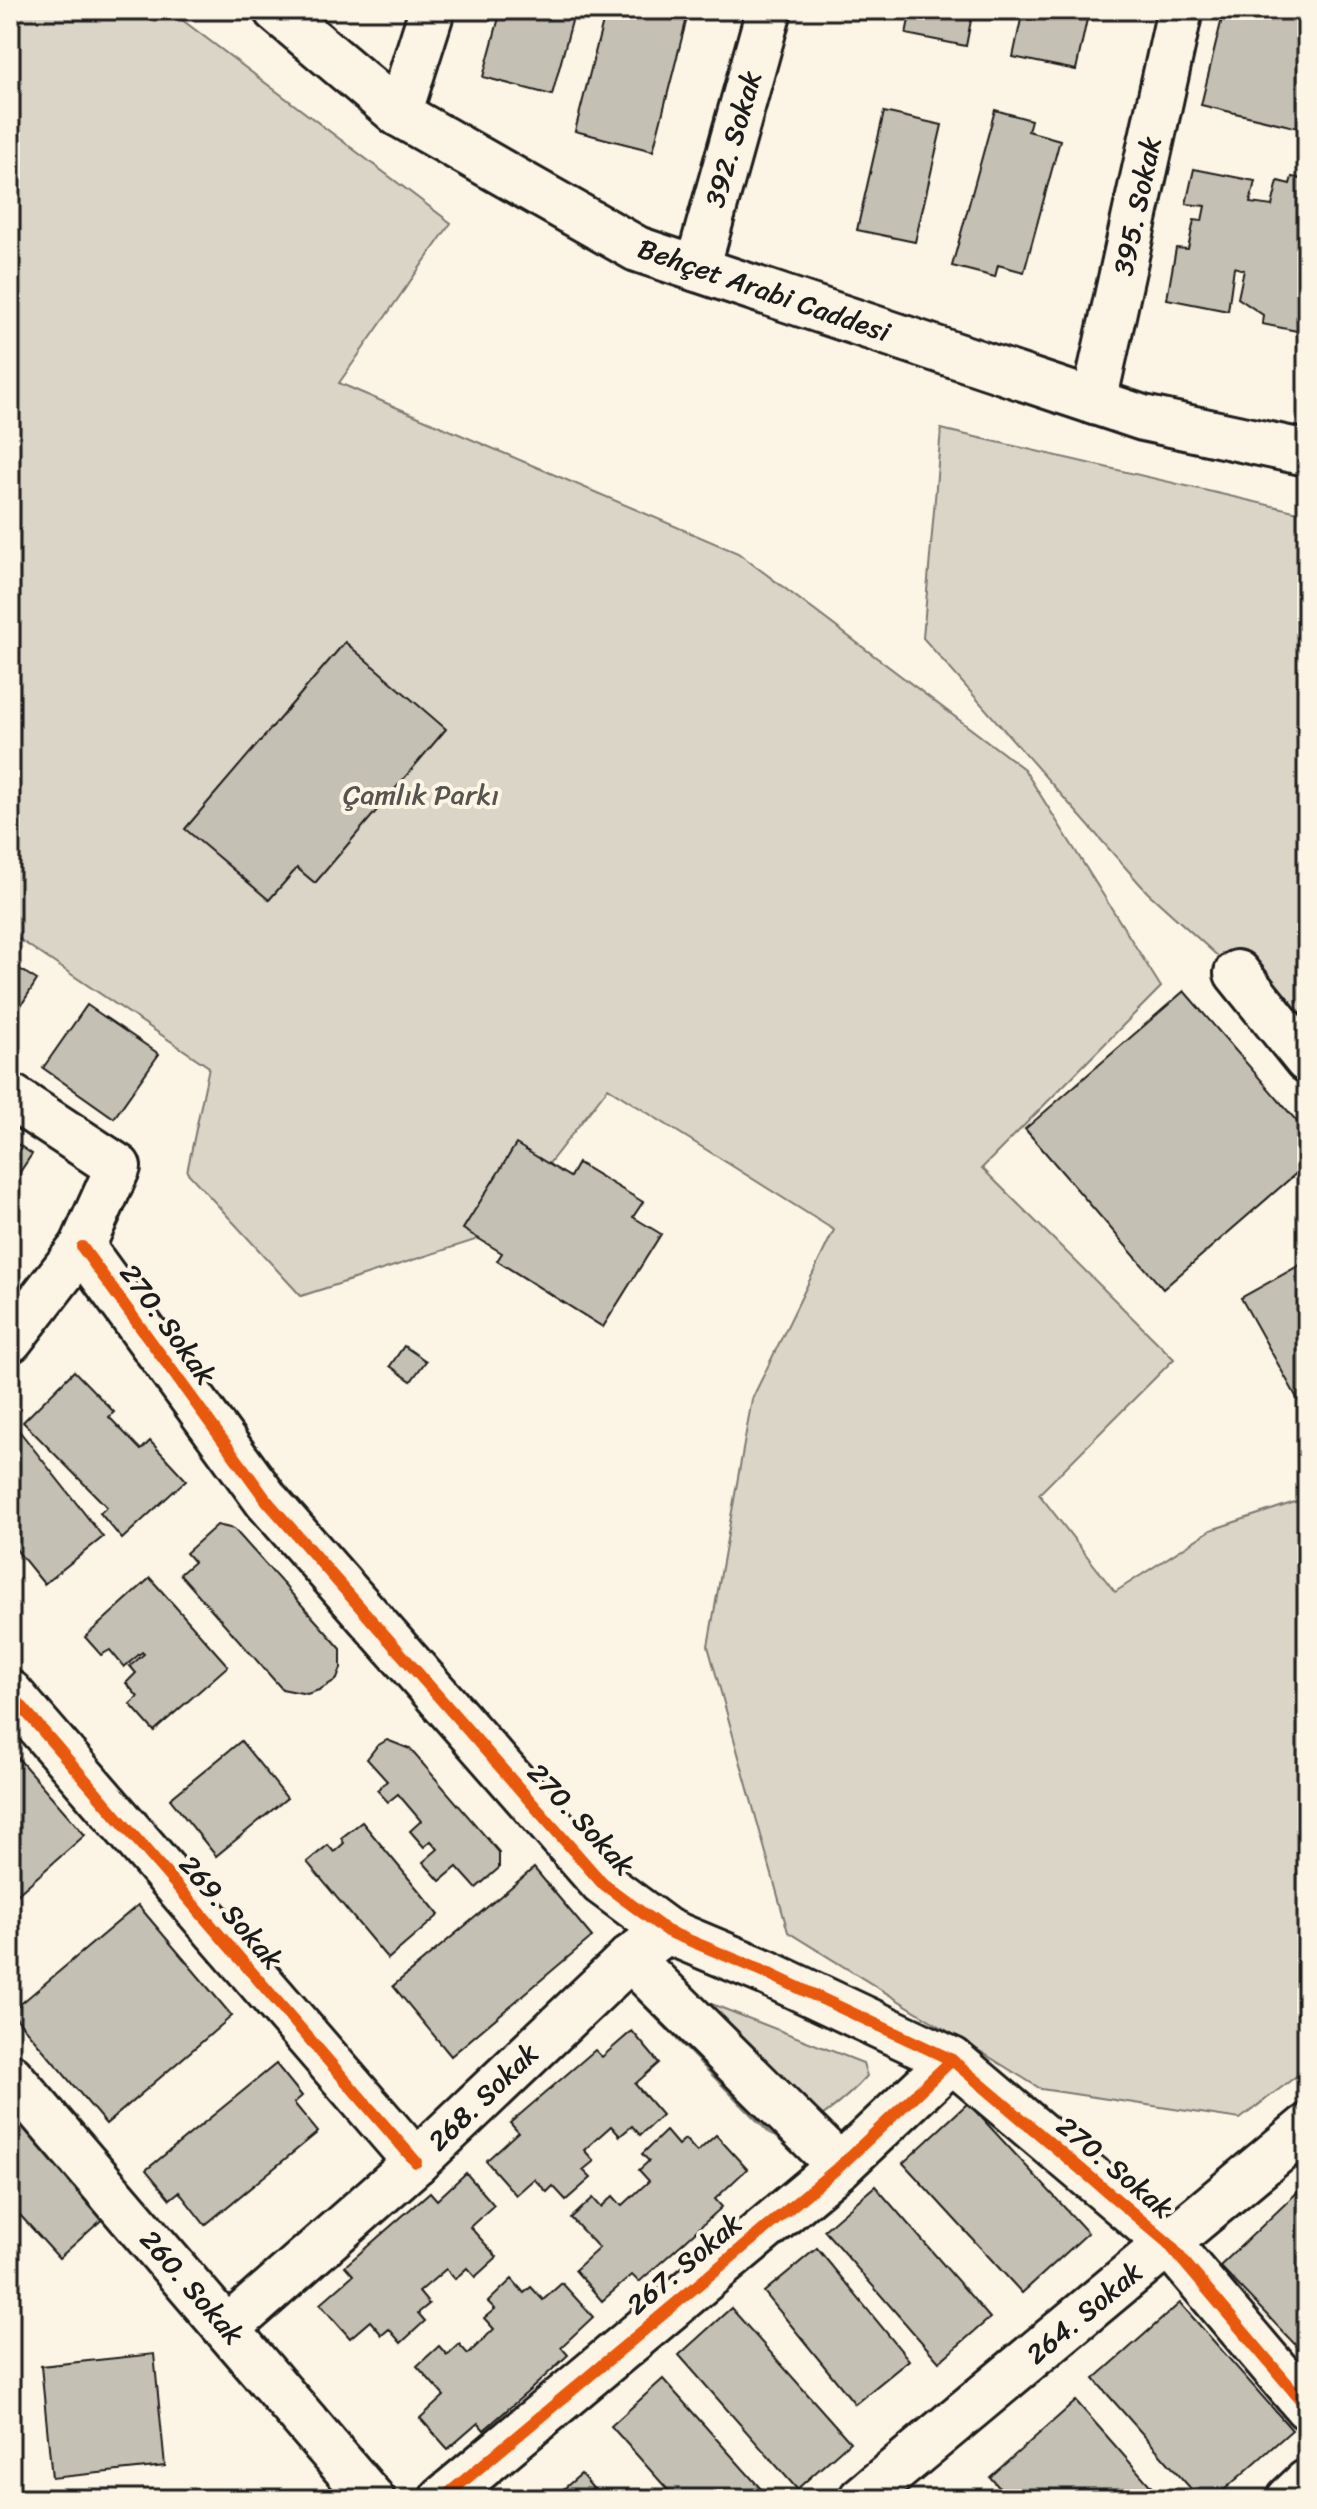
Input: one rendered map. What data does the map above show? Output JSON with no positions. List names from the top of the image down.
{
  "streets": {
    "street": [
      "392. Sokak",
      "395. Sokak",
      "Behçet Arabi Caddesi",
      "270. Sokak",
      "269. Sokak",
      "268. Sokak",
      "267. Sokak",
      "260. Sokak",
      "264. Sokak"
    ]
  },
  "crossings": [
    ["392. Sokak", "Behçet Arabi Caddesi"],
    ["395. Sokak", "Behçet Arabi Caddesi"],
    ["270. Sokak", "268. Sokak"],
    ["270. Sokak", "267. Sokak"],
    ["270. Sokak", "264. Sokak"],
    ["269. Sokak", "268. Sokak"],
    ["268. Sokak", "260. Sokak"]
  ],
  "parks": ["Çamlık Parkı"]
}
